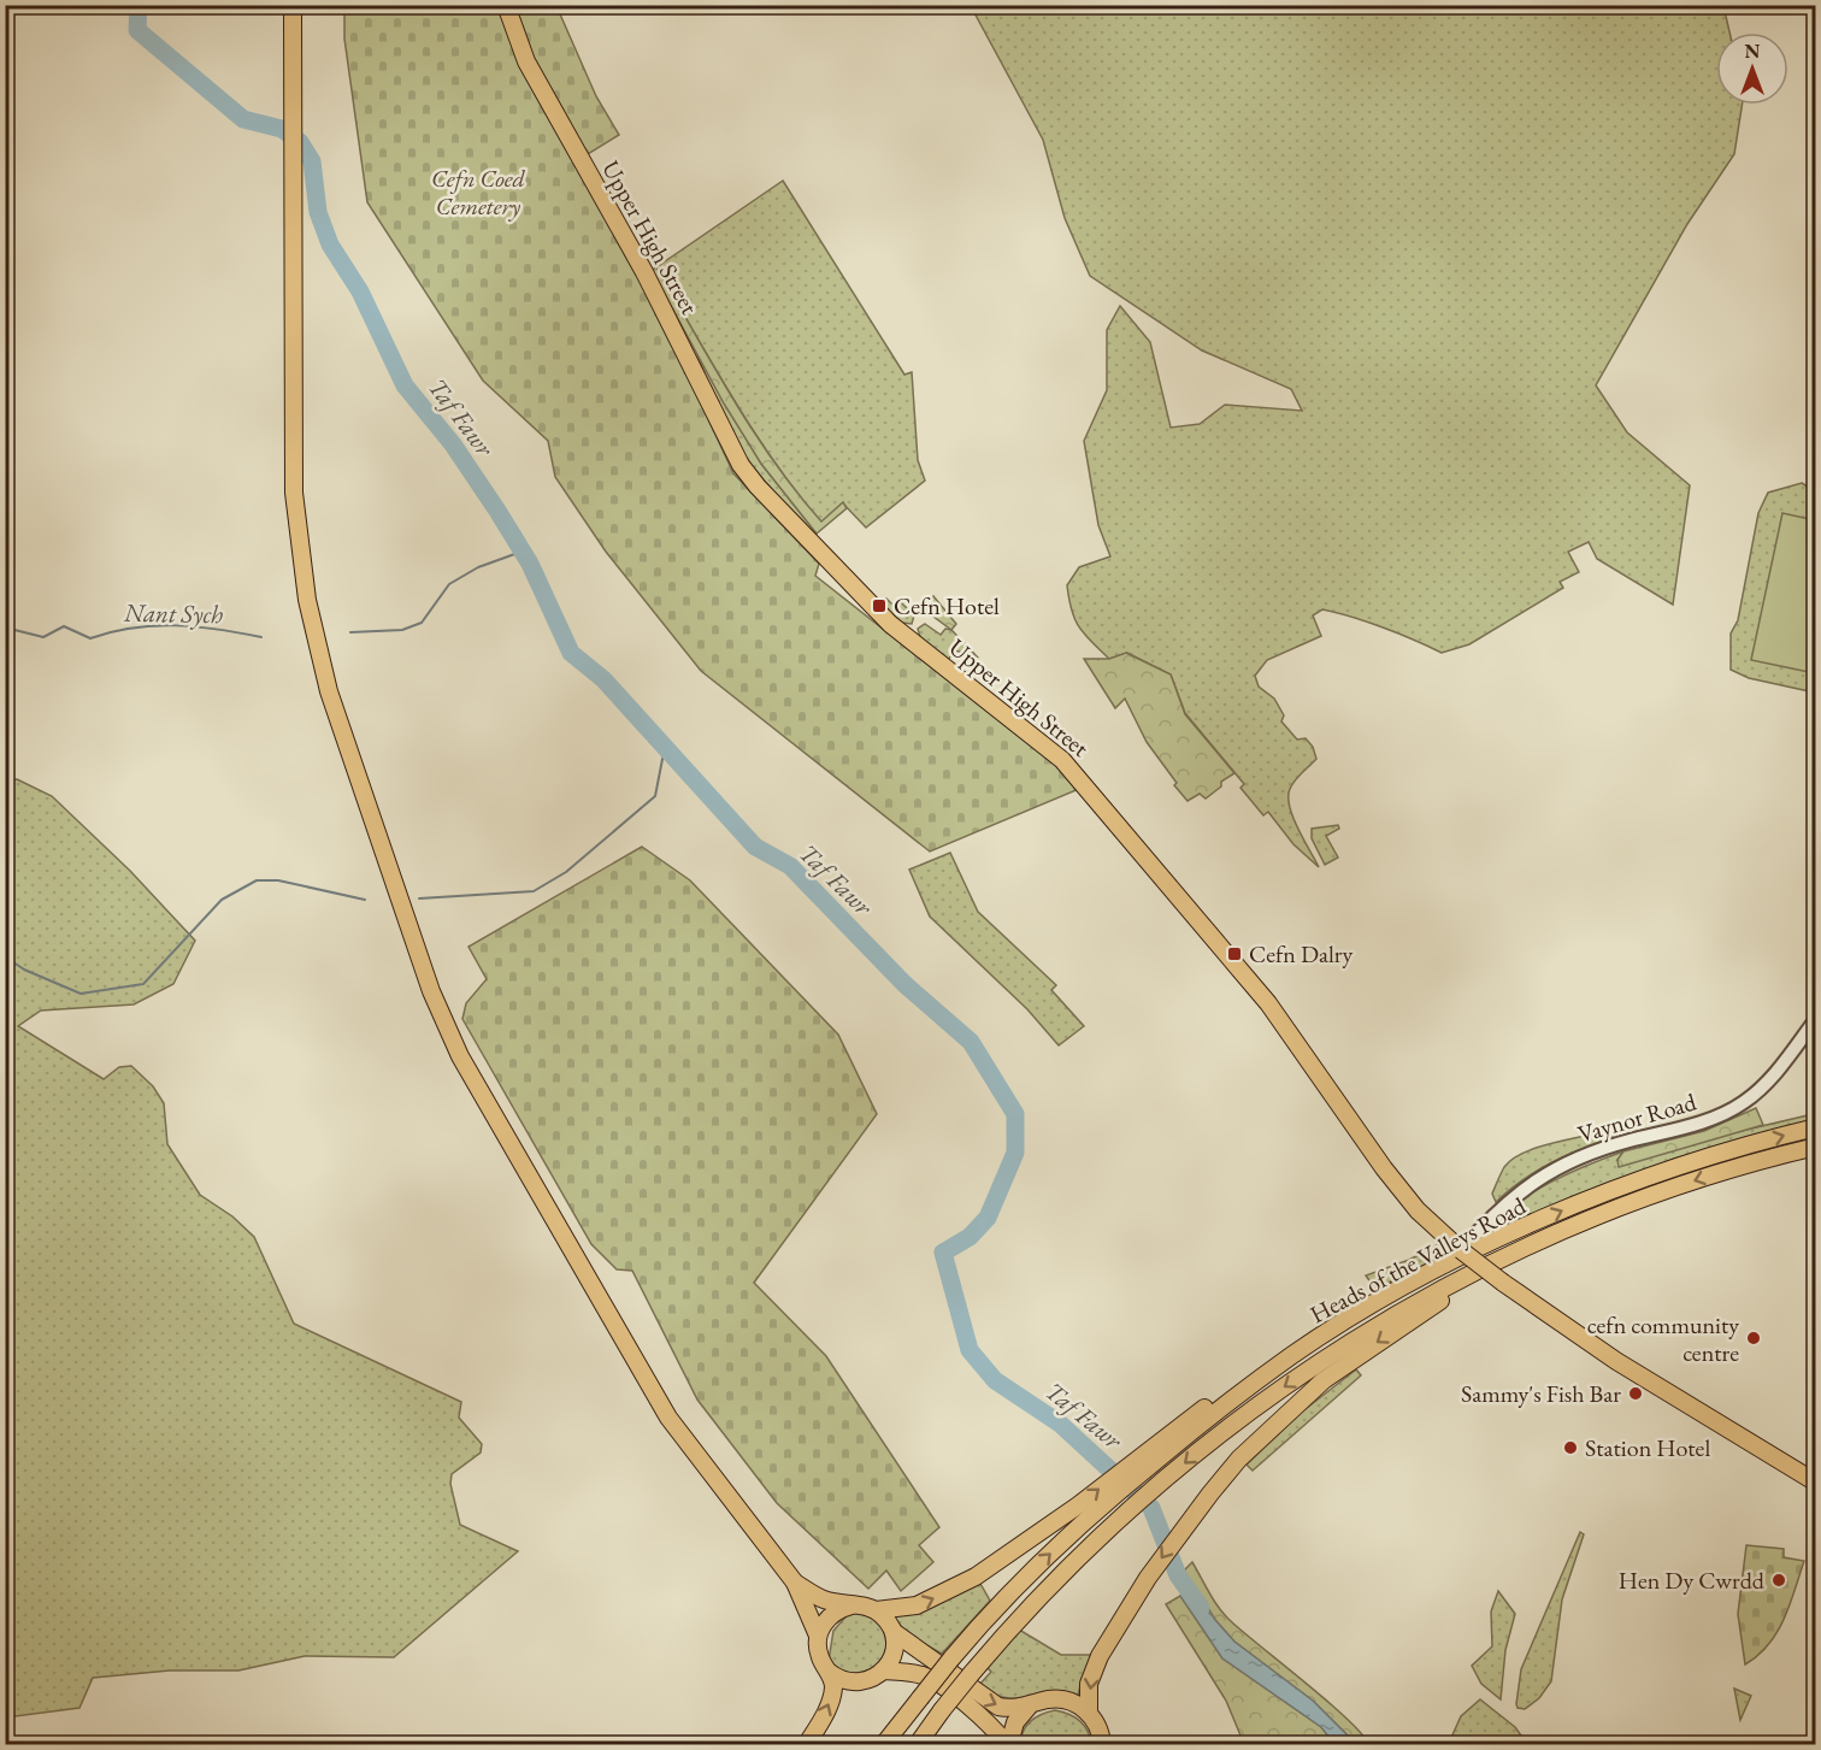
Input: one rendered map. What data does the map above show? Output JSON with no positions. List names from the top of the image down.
{
  "streets": {
    "main road": ["Upper High Street", "Heads of the Valleys Road"],
    "street": ["Vaynor Road"]
  },
  "crossings": [
    ["Upper High Street", "Vaynor Road"]
  ],
  "water": ["Taf Fawr", "Nant Sych"],
  "parks": ["Cefn Coed Cemetery"],
  "places": {
    "transit": ["Cefn Hotel", "Cefn Dalry"],
    "other": [
      "cefn community centre",
      "Sammy's Fish Bar",
      "Station Hotel",
      "Hen Dy Cwrdd"
    ]
  },
  "north": "top"
}
